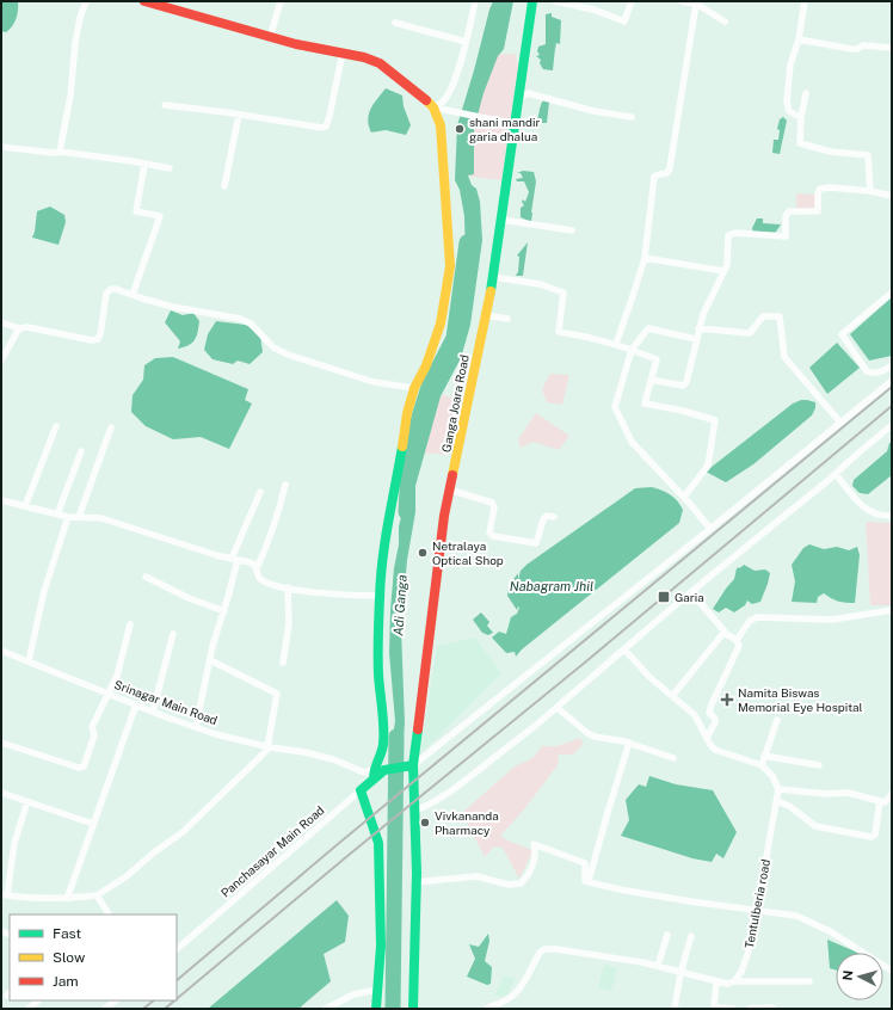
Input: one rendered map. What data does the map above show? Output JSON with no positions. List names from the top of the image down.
{
  "streets": {
    "street": [
      "Ganga Joara Road",
      "Srinagar Main Road",
      "Panchasayar Main Road",
      "Tentulberia road"
    ]
  },
  "crossings": [
    ["Ganga Joara Road", "Panchasayar Main Road"],
    ["Srinagar Main Road", "Panchasayar Main Road"]
  ],
  "water": ["Nabagram Jhil", "Adi Ganga"],
  "places": {
    "other": ["shani mandir garia dhalua", "Netralaya Optical Shop", "Vivkananda Pharmacy"],
    "transit": ["Garia"],
    "health": ["Namita Biswas Memorial Eye Hospital"]
  },
  "legend": ["Fast", "Slow", "Jam"],
  "north": "left"
}
